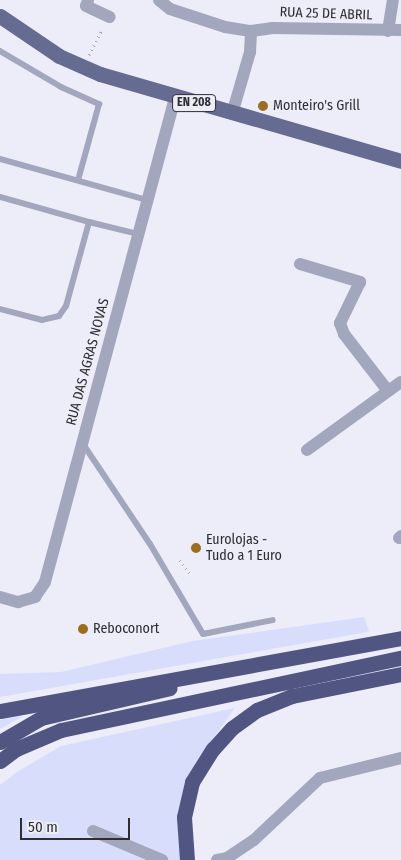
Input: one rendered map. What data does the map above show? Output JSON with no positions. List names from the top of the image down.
{
  "streets": {
    "main road": ["EN 208"],
    "street": ["RUA 25 DE ABRIL", "RUA DAS AGRAS NOVAS"]
  },
  "crossings": [
    ["EN 208", "RUA DAS AGRAS NOVAS"]
  ],
  "places": ["Monteiro's Grill", "Eurolojas - Tudo a 1 Euro", "Reboconort"],
  "scale_bar": "50 m"
}
